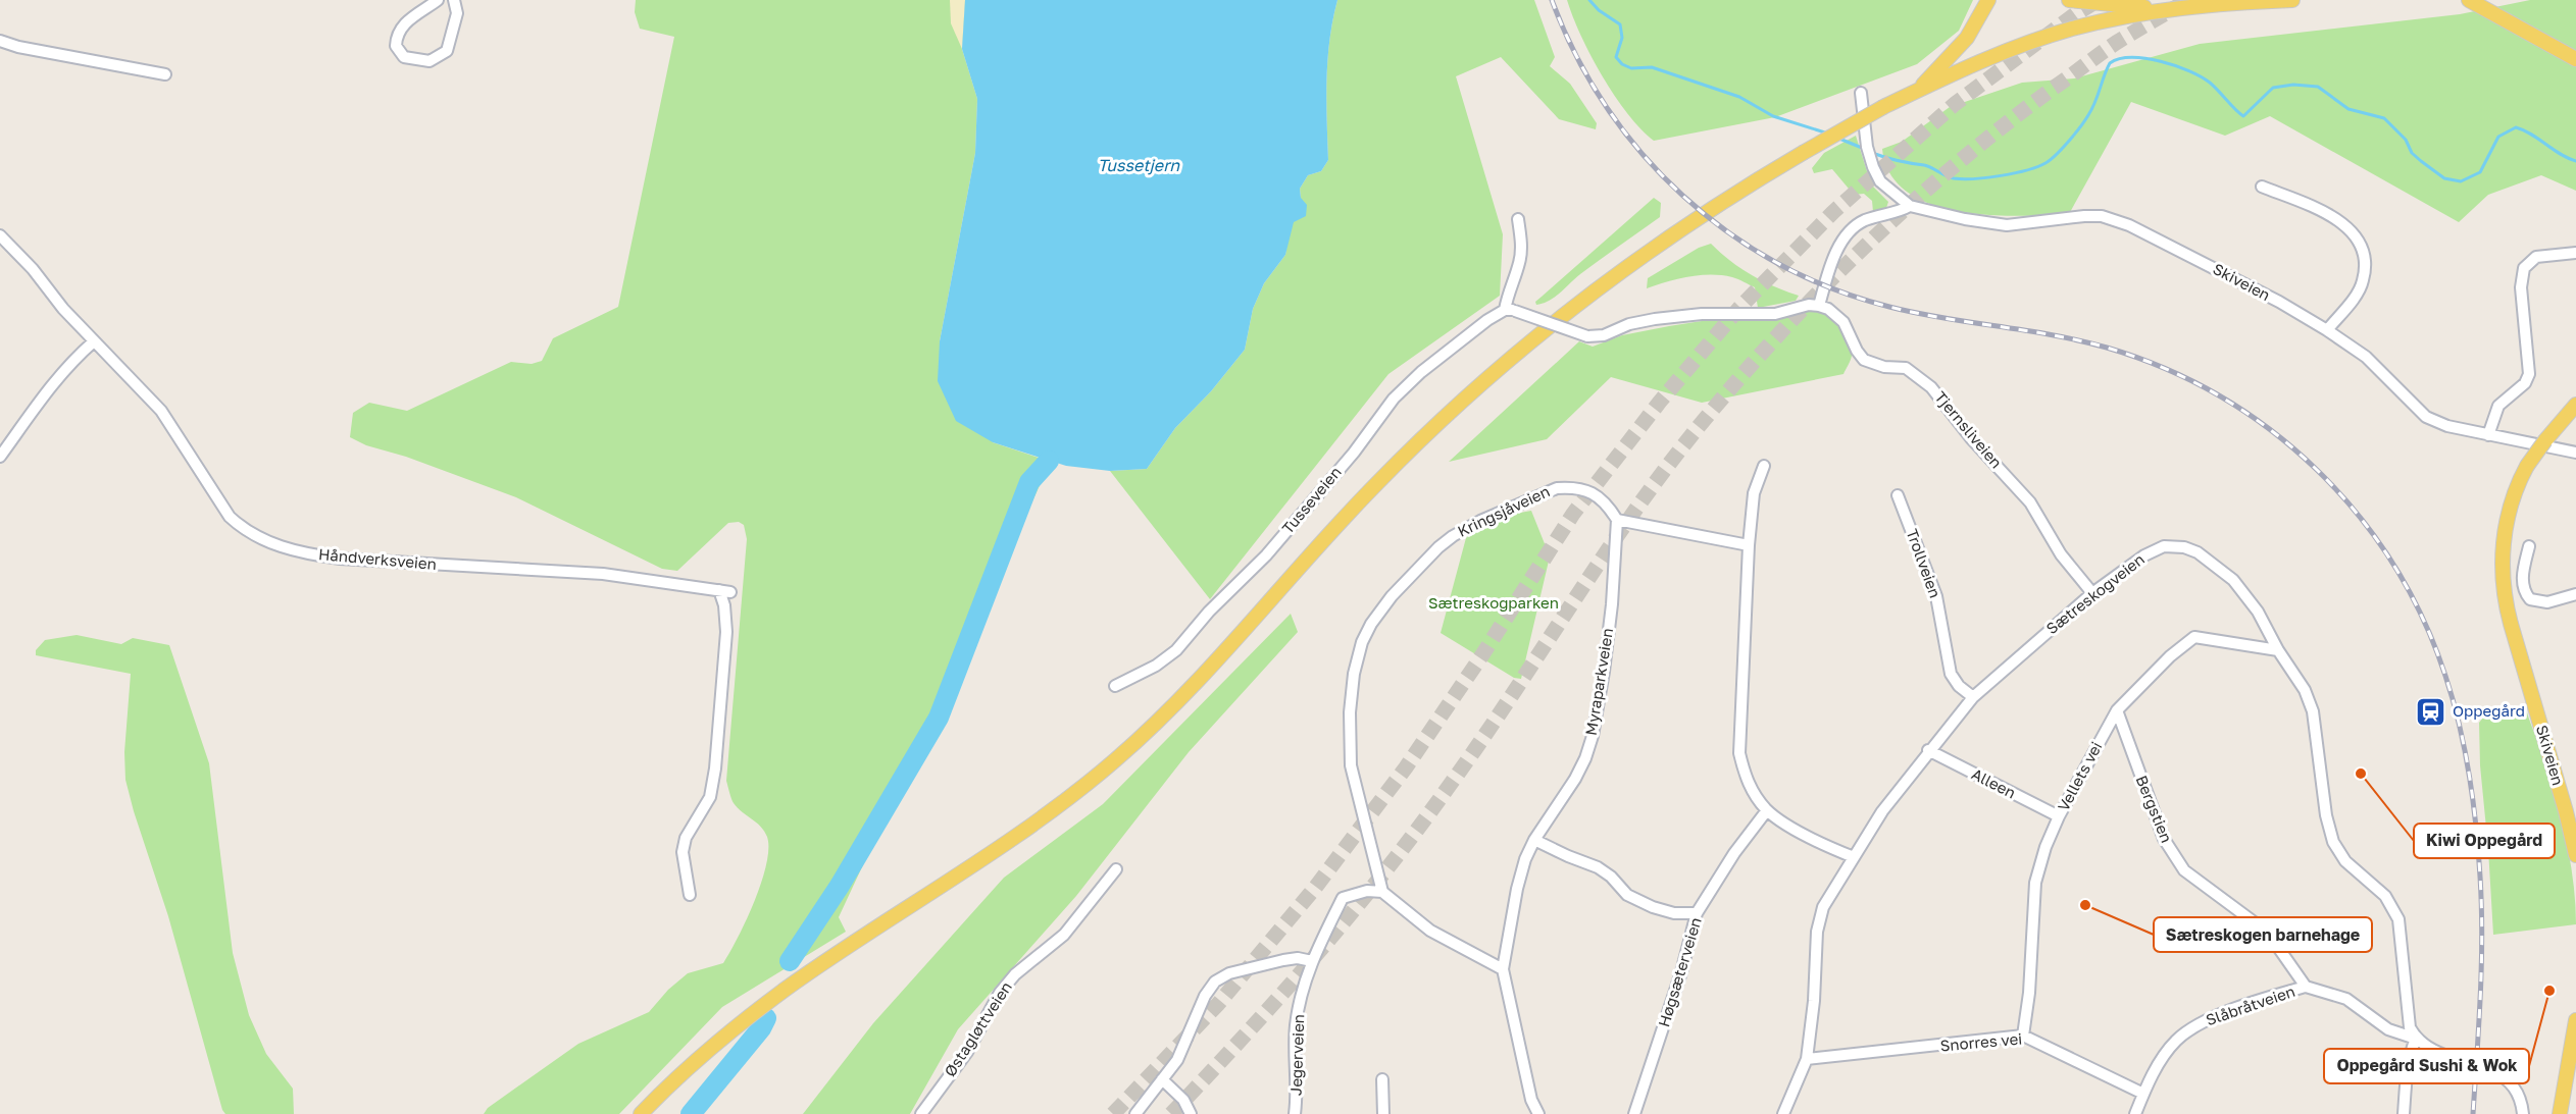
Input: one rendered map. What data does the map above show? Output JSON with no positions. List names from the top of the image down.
{
  "streets": {
    "main road": ["Skiveien"],
    "street": [
      "Tjernsliveien",
      "Tusseveien",
      "Kringsjåveien",
      "Håndverksveien",
      "Trollveien",
      "Sætreskogveien",
      "Myraparkveien",
      "Vellets vei",
      "Alleen",
      "Bergstien",
      "Høgsæterveien",
      "Slåbråtveien",
      "Østagløttveien",
      "Snorres vei",
      "Jegerveien"
    ]
  },
  "crossings": [
    ["Tjernsliveien", "Sætreskogveien"],
    ["Kringsjåveien", "Myraparkveien"],
    ["Kringsjåveien", "Jegerveien"],
    ["Trollveien", "Sætreskogveien"],
    ["Sætreskogveien", "Vellets vei"],
    ["Sætreskogveien", "Alleen"],
    ["Sætreskogveien", "Snorres vei"],
    ["Vellets vei", "Alleen"],
    ["Vellets vei", "Bergstien"],
    ["Vellets vei", "Snorres vei"],
    ["Bergstien", "Slåbråtveien"],
    ["Slåbråtveien", "Snorres vei"]
  ],
  "water": ["Tussetjern"],
  "parks": ["Sætreskogparken"],
  "places": {
    "station": ["Oppegård"],
    "other": ["Kiwi Oppegård", "Sætreskogen barnehage", "Oppegård Sushi & Wok"]
  }
}
